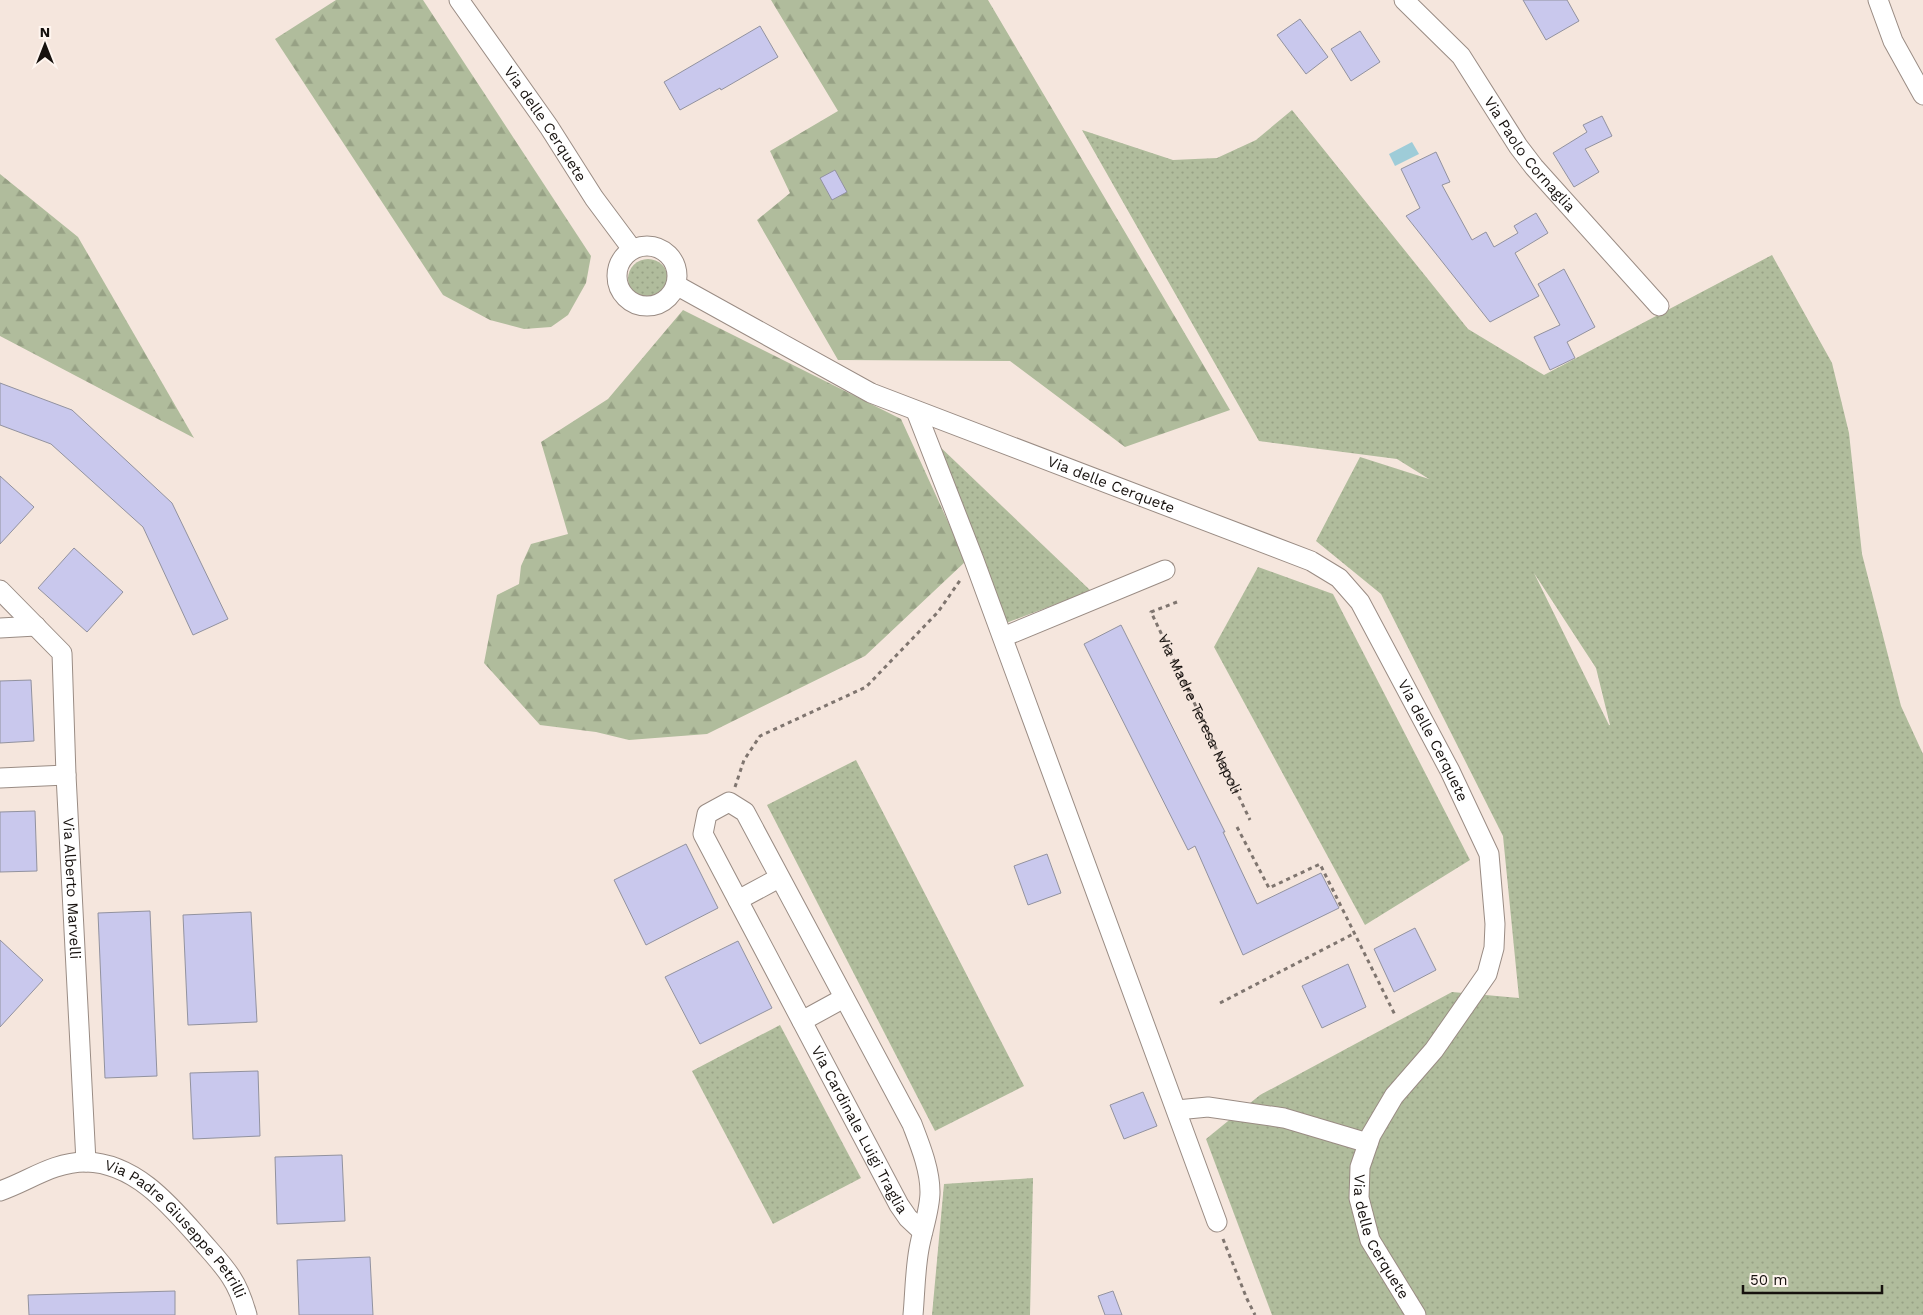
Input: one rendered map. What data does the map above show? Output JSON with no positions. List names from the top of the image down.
{
  "streets": {
    "street": [
      "Via delle Cerquete",
      "Via Paolo Cornaglia",
      "Via Alberto Marvelli",
      "Via Cardinale Luigi Traglia",
      "Via Padre Giuseppe Petrilli"
    ],
    "path": ["Via Madre Teresa Napoli"]
  },
  "crossings": [
    ["Via Alberto Marvelli", "Via Padre Giuseppe Petrilli"]
  ],
  "scale_bar": "50 m",
  "north": "top"
}
